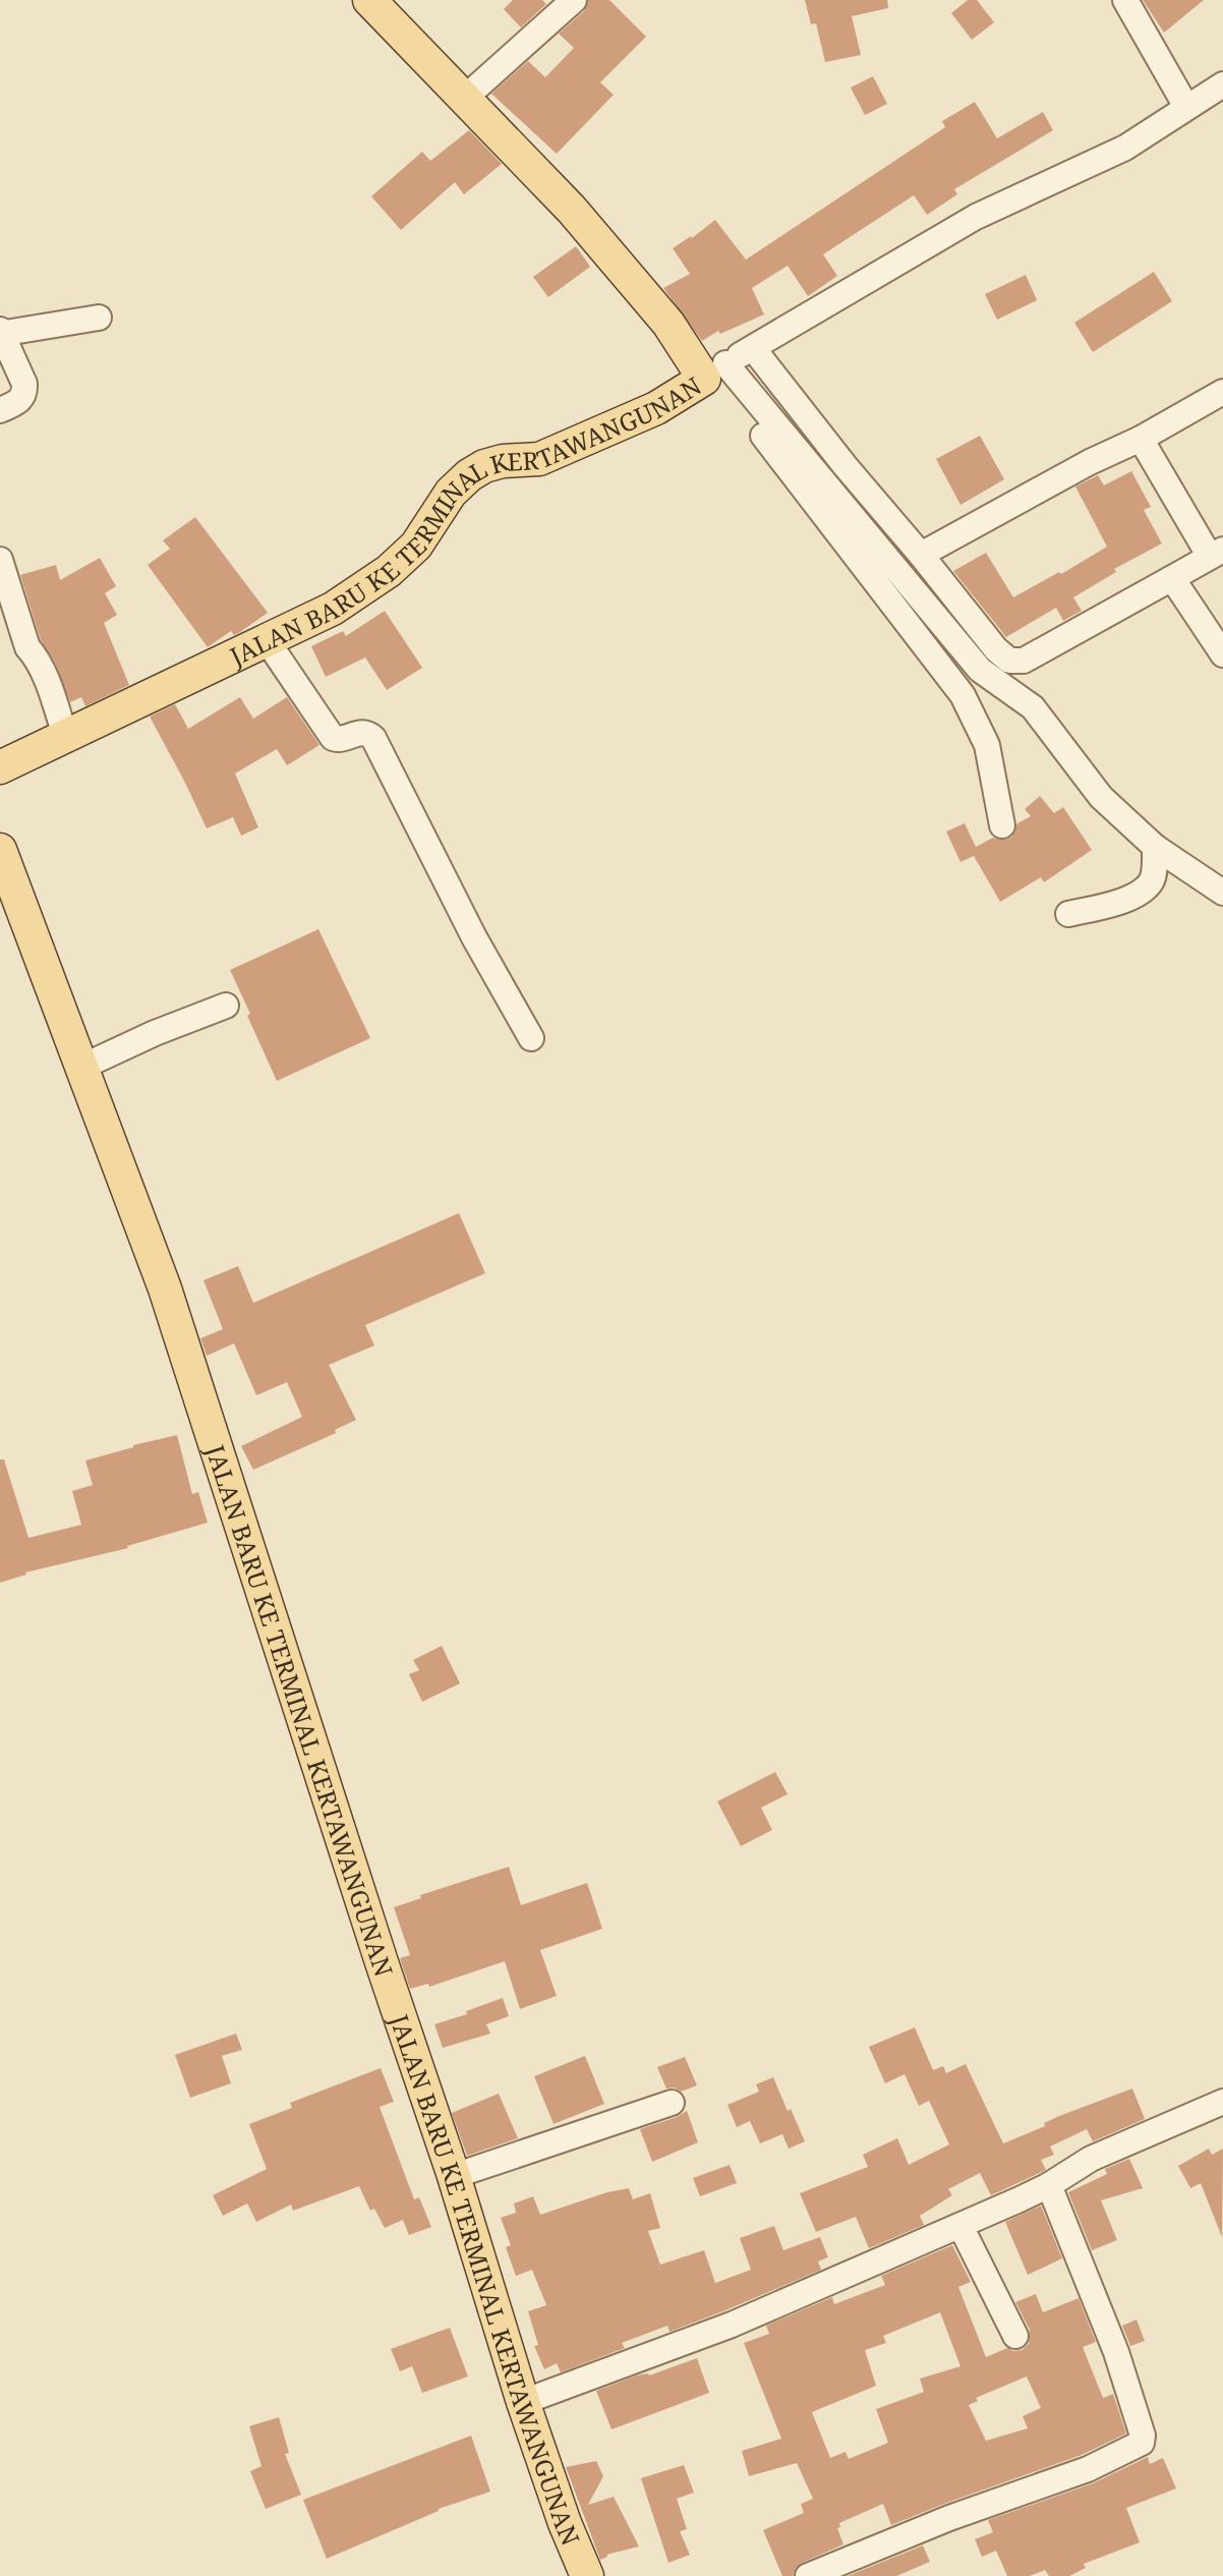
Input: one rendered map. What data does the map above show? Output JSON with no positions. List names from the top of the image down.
{
  "streets": {
    "main road": ["JALAN BARU KE TERMINAL KERTAWANGUNAN"]
  }
}
